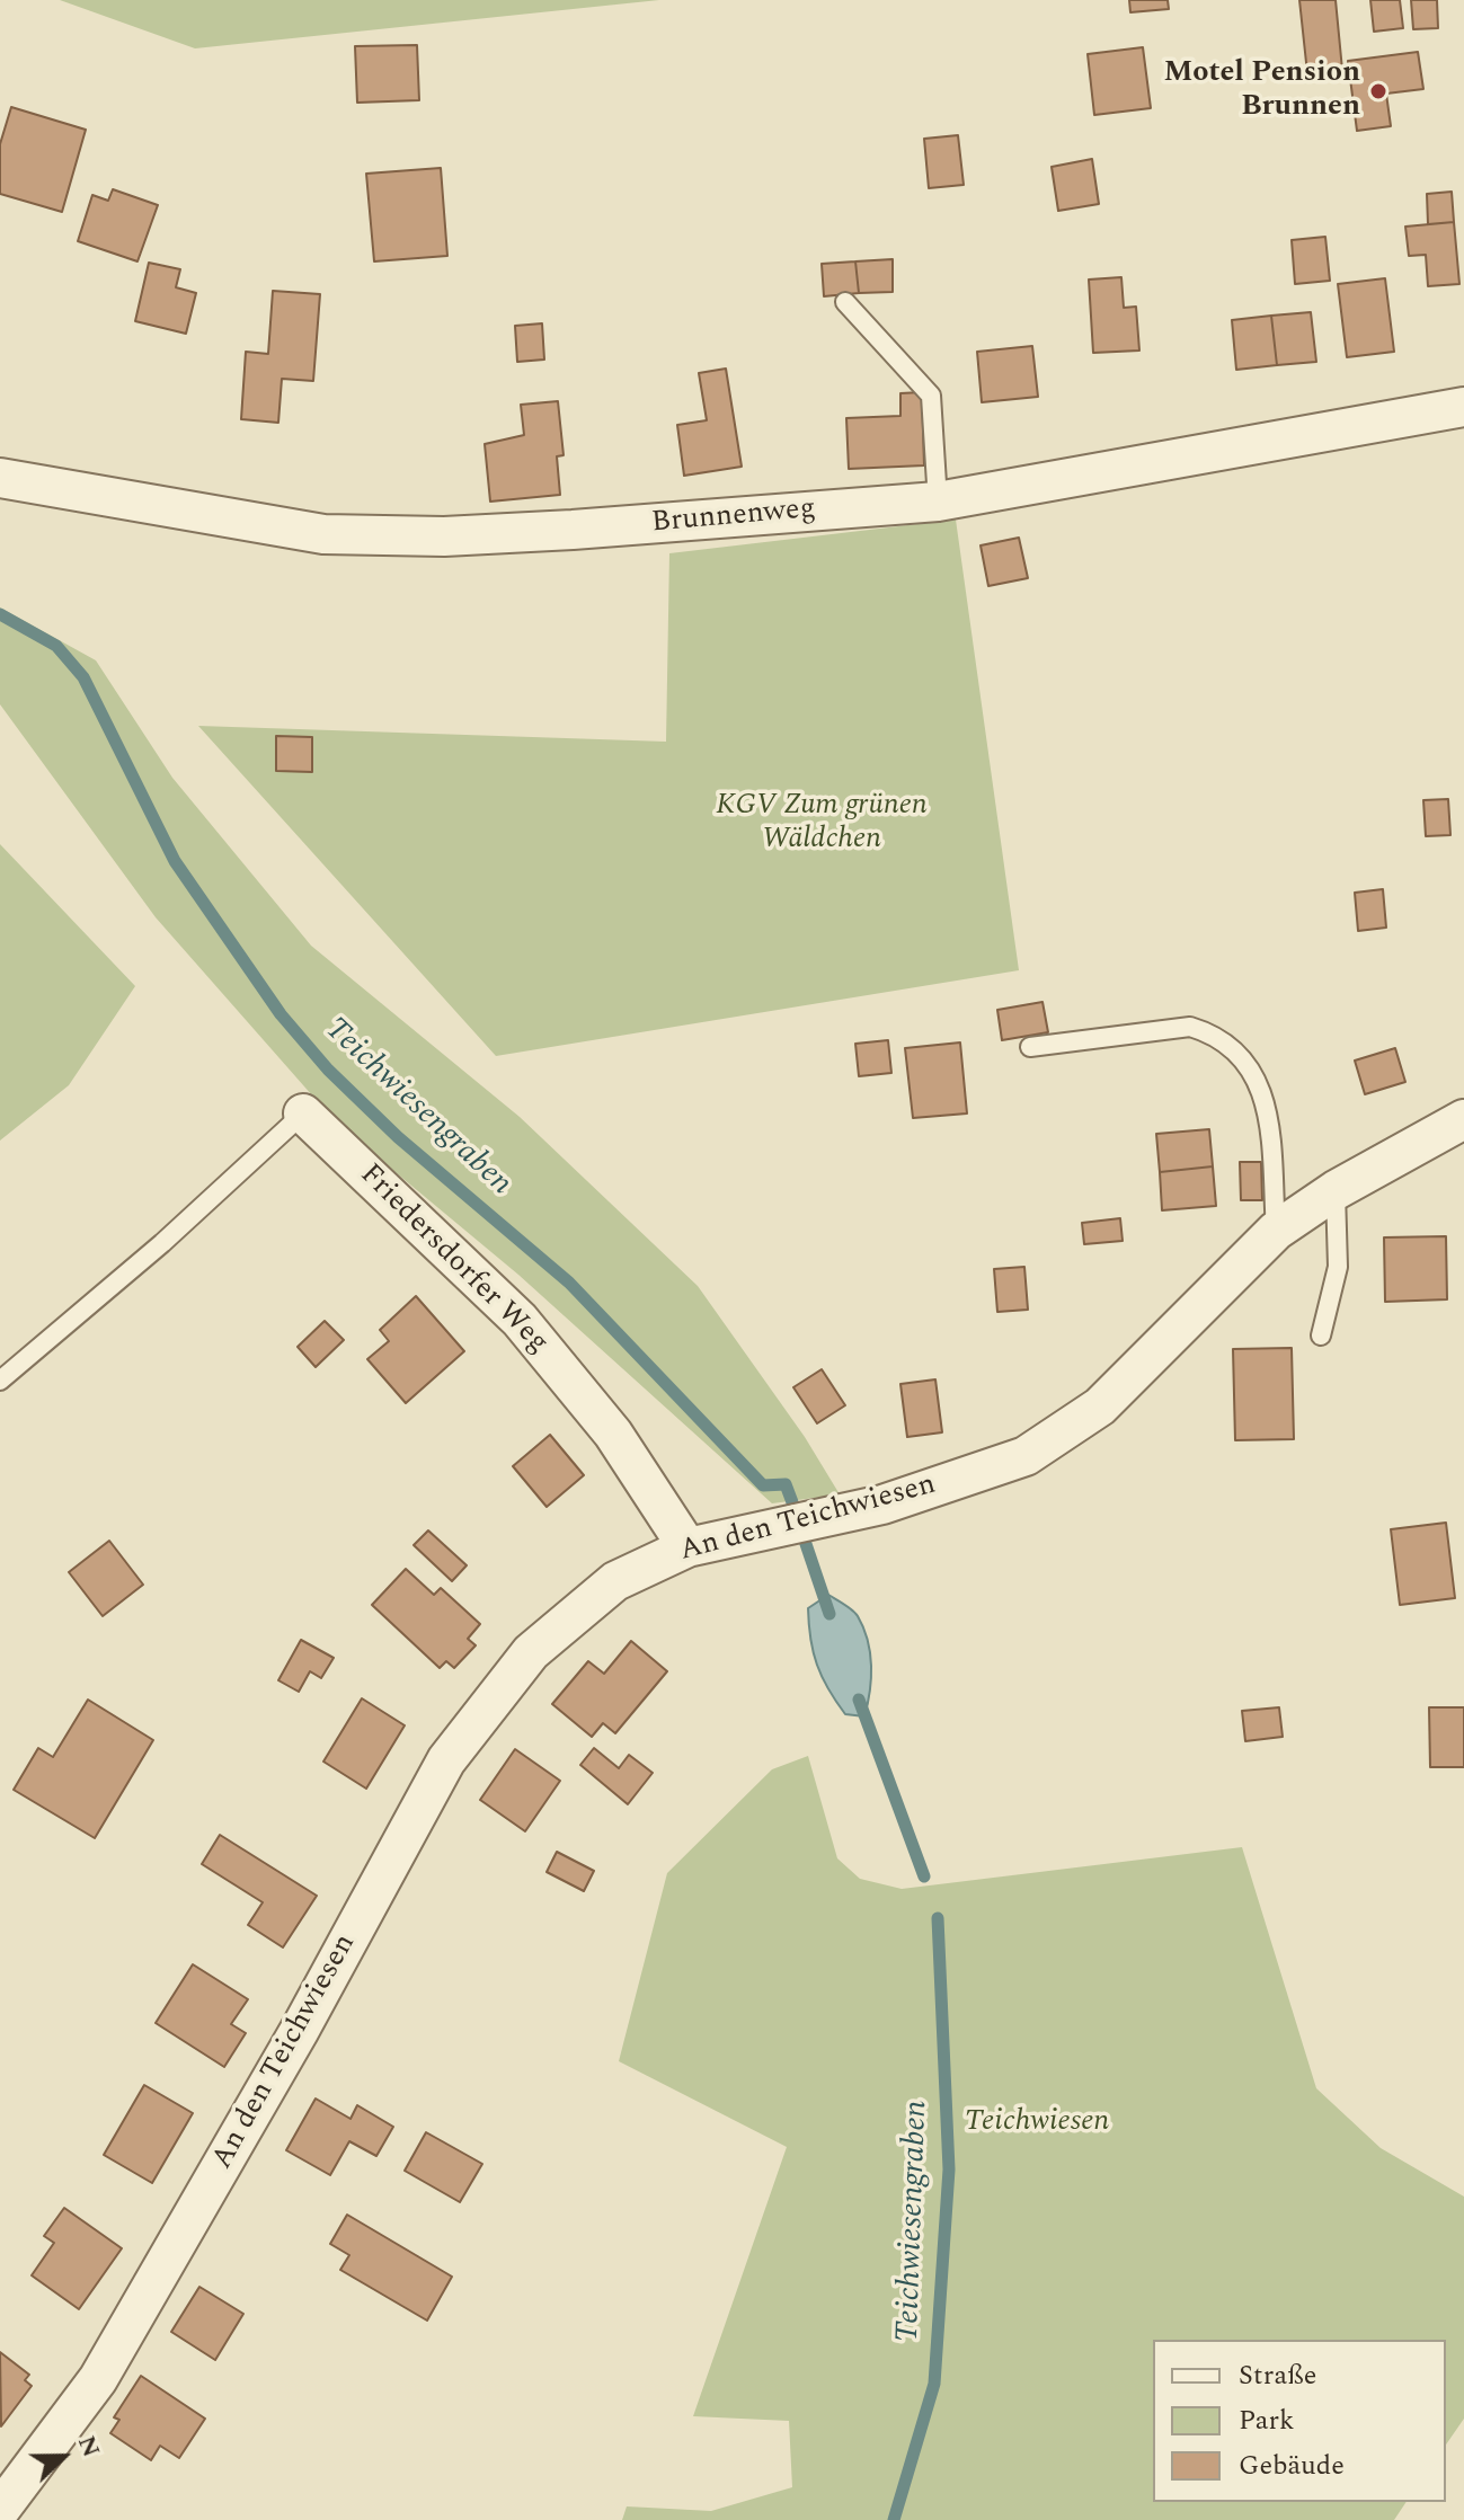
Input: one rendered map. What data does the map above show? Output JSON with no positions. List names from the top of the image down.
{
  "streets": {
    "street": ["Brunnenweg", "Friedersdorfer Weg", "An den Teichwiesen"]
  },
  "crossings": [
    ["Friedersdorfer Weg", "An den Teichwiesen"]
  ],
  "water": ["Teichwiesengraben"],
  "parks": ["KGV Zum grünen Wäldchen", "Teichwiesen"],
  "places": ["Motel Pension Brunnen"],
  "legend": ["Straße", "Park", "Gebäude"],
  "north": "right"
}
